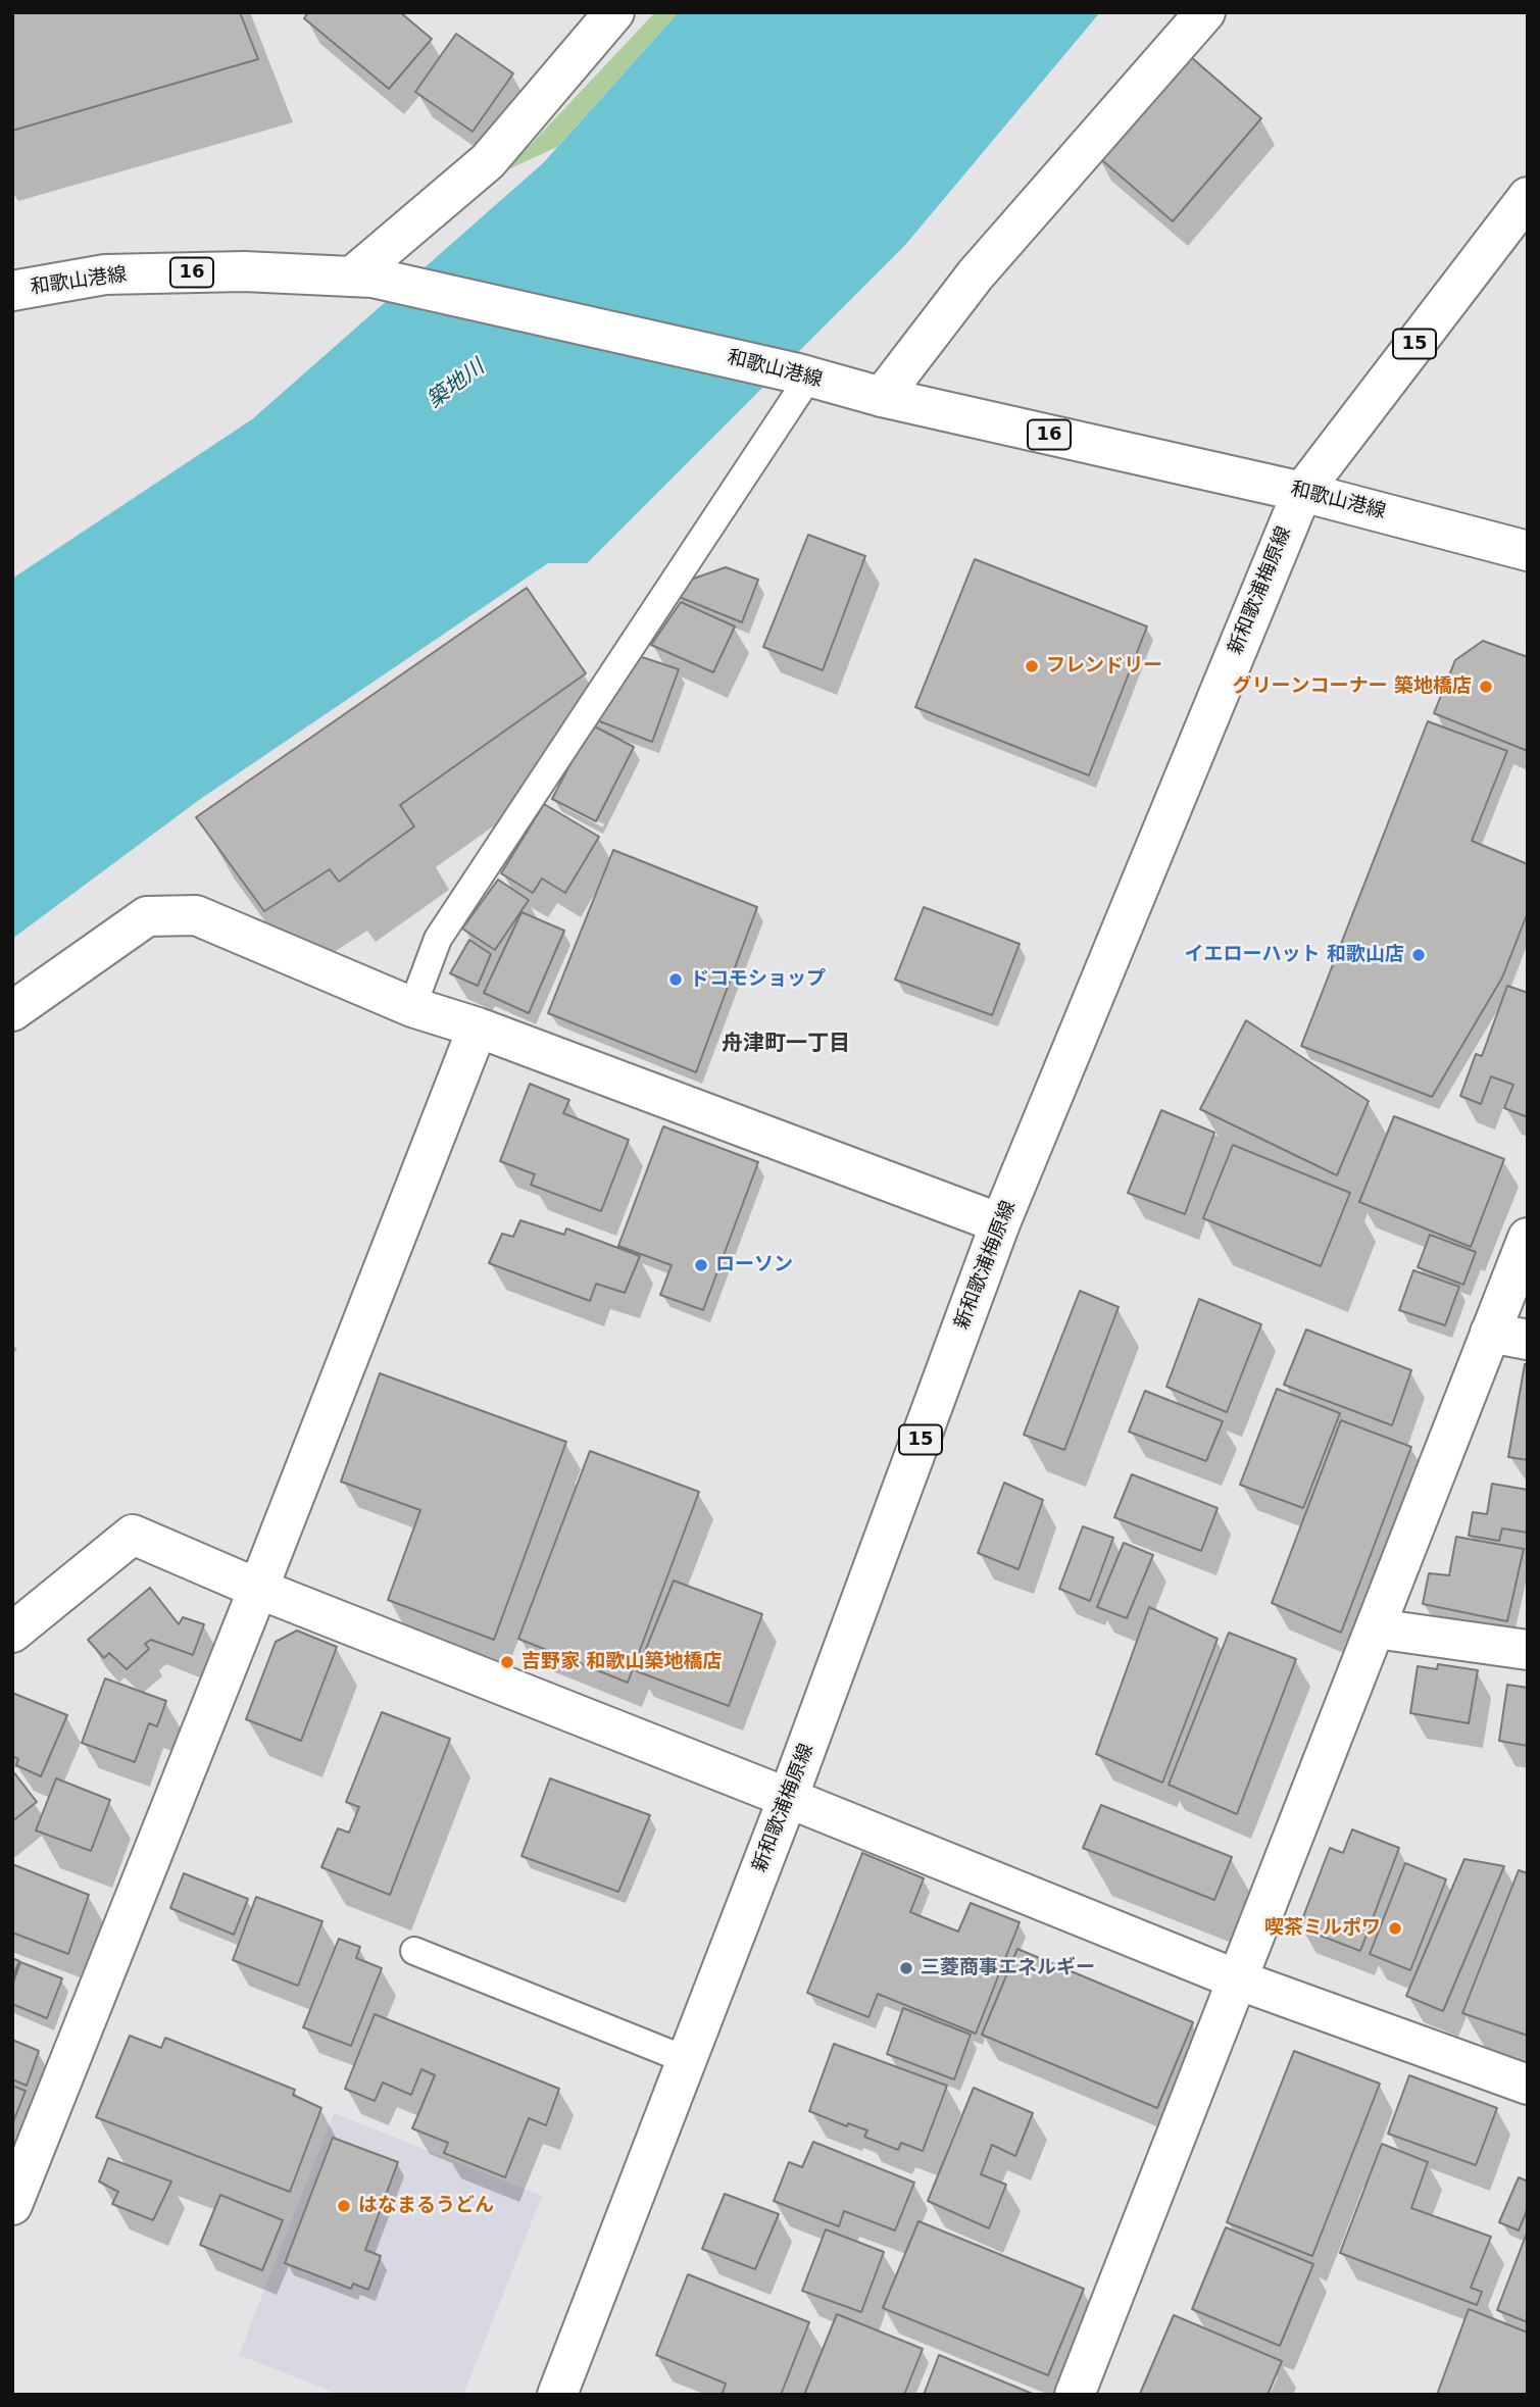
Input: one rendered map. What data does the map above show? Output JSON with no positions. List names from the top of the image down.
{
  "streets": {
    "street": [
      "16",
      "和歌山港線",
      "15",
      "新和歌浦梅原線"
    ]
  },
  "crossings": [
    ["和歌山港線", "新和歌浦梅原線"]
  ],
  "districts": ["舟津町一丁目"],
  "water": ["築地川"],
  "places": [
    "フレンドリー",
    "グリーンコーナー 築地橋店",
    "イエローハット 和歌山店",
    "ドコモショップ",
    "ローソン",
    "吉野家 和歌山築地橋店",
    "喫茶ミルポワ",
    "三菱商事エネルギー",
    "はなまるうどん"
  ]
}
